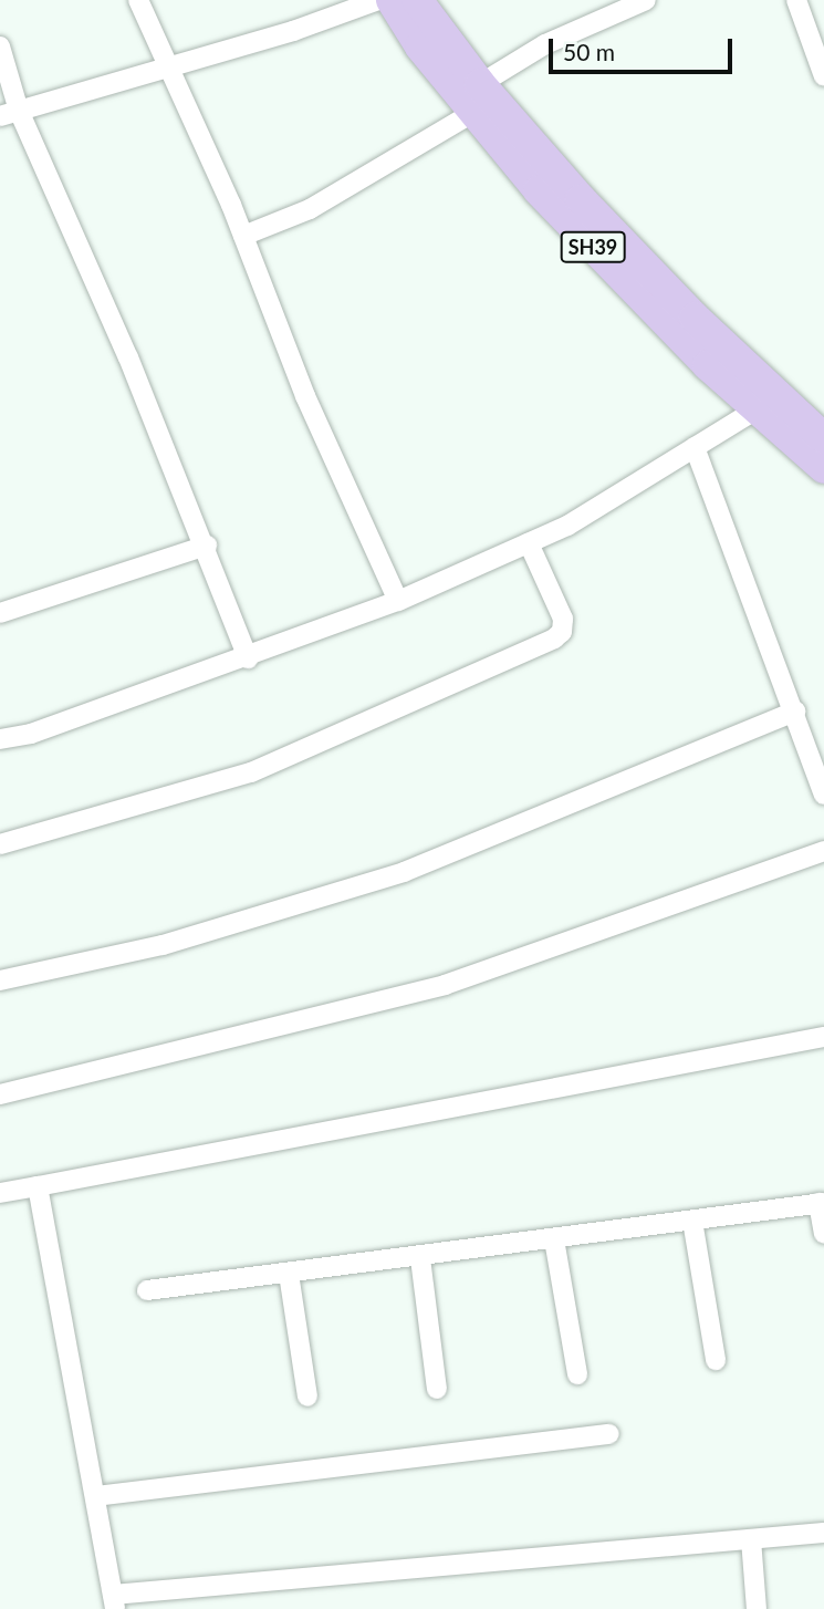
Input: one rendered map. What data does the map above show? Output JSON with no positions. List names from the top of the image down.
{
  "streets": {
    "main road": ["SH39"]
  },
  "scale_bar": "50 m"
}
